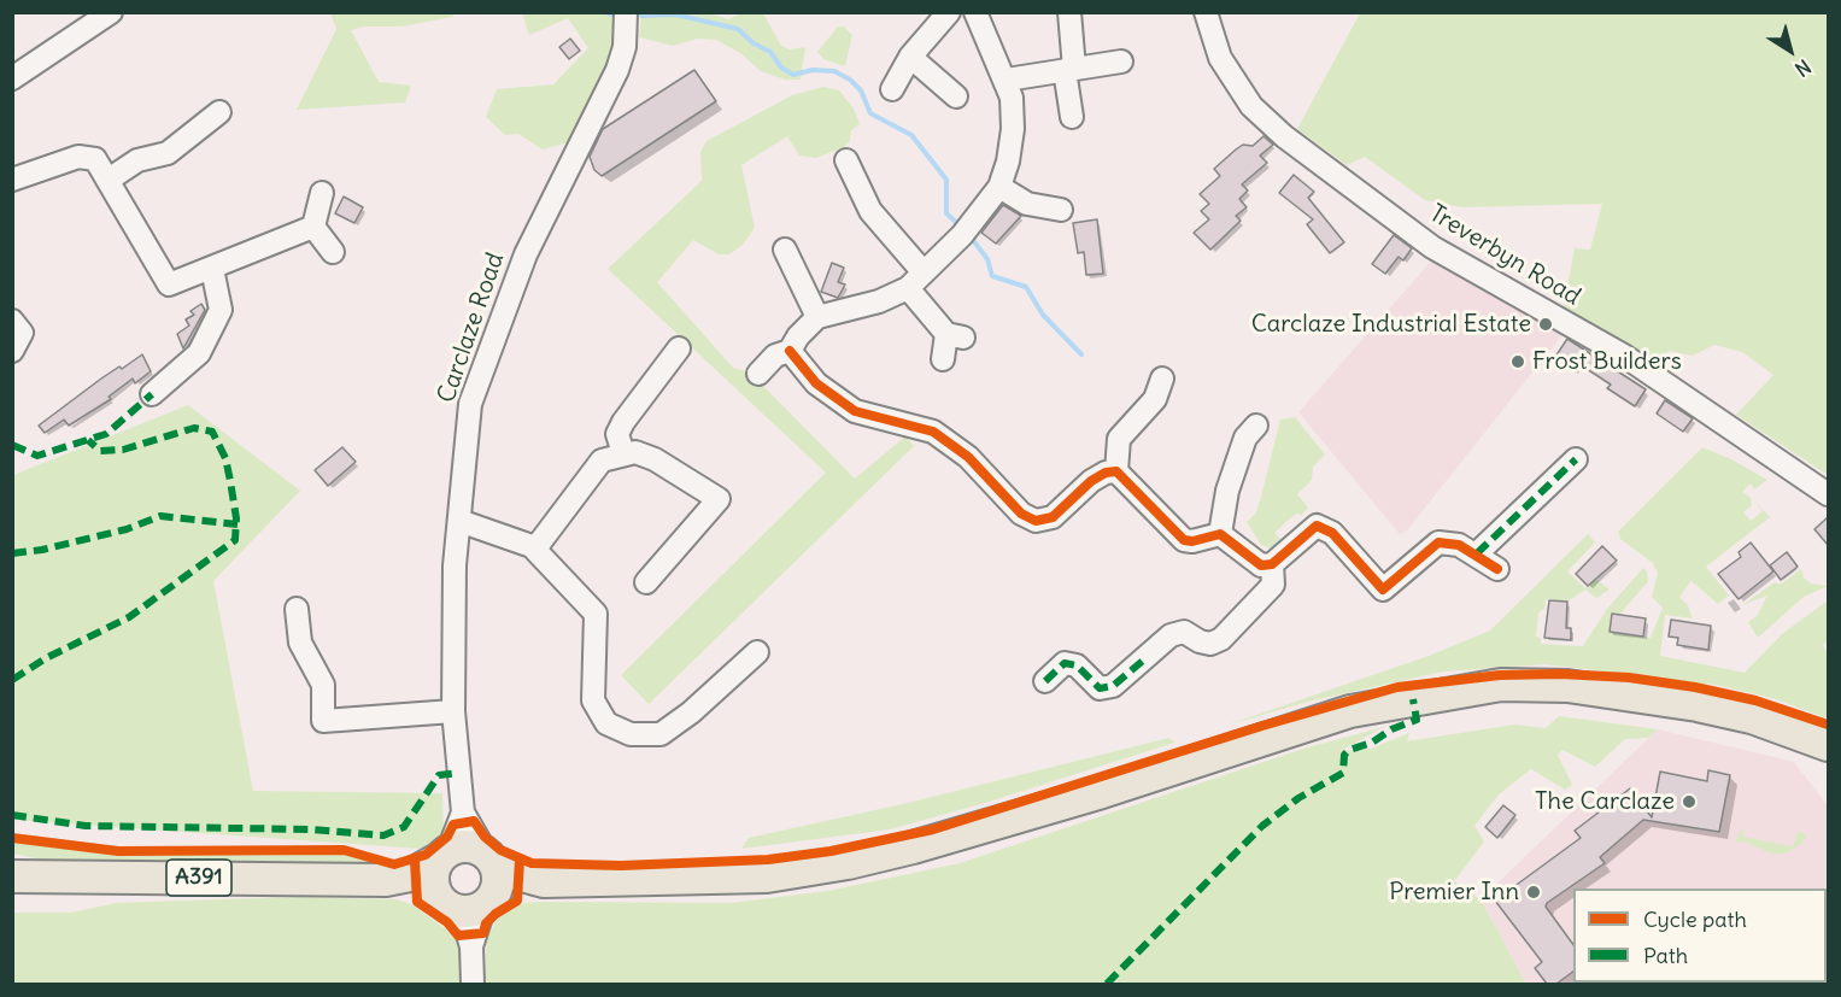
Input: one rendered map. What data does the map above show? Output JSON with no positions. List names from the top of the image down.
{
  "streets": {
    "highway": ["A391"],
    "street": ["Treverbyn Road", "Carclaze Road"]
  },
  "crossings": [
    ["Carclaze Road", "A391"]
  ],
  "places": [
    "Carclaze Industrial Estate",
    "Frost Builders",
    "The Carclaze",
    "Premier Inn"
  ],
  "legend": ["Cycle path", "Path"],
  "north": "bottom right"
}
